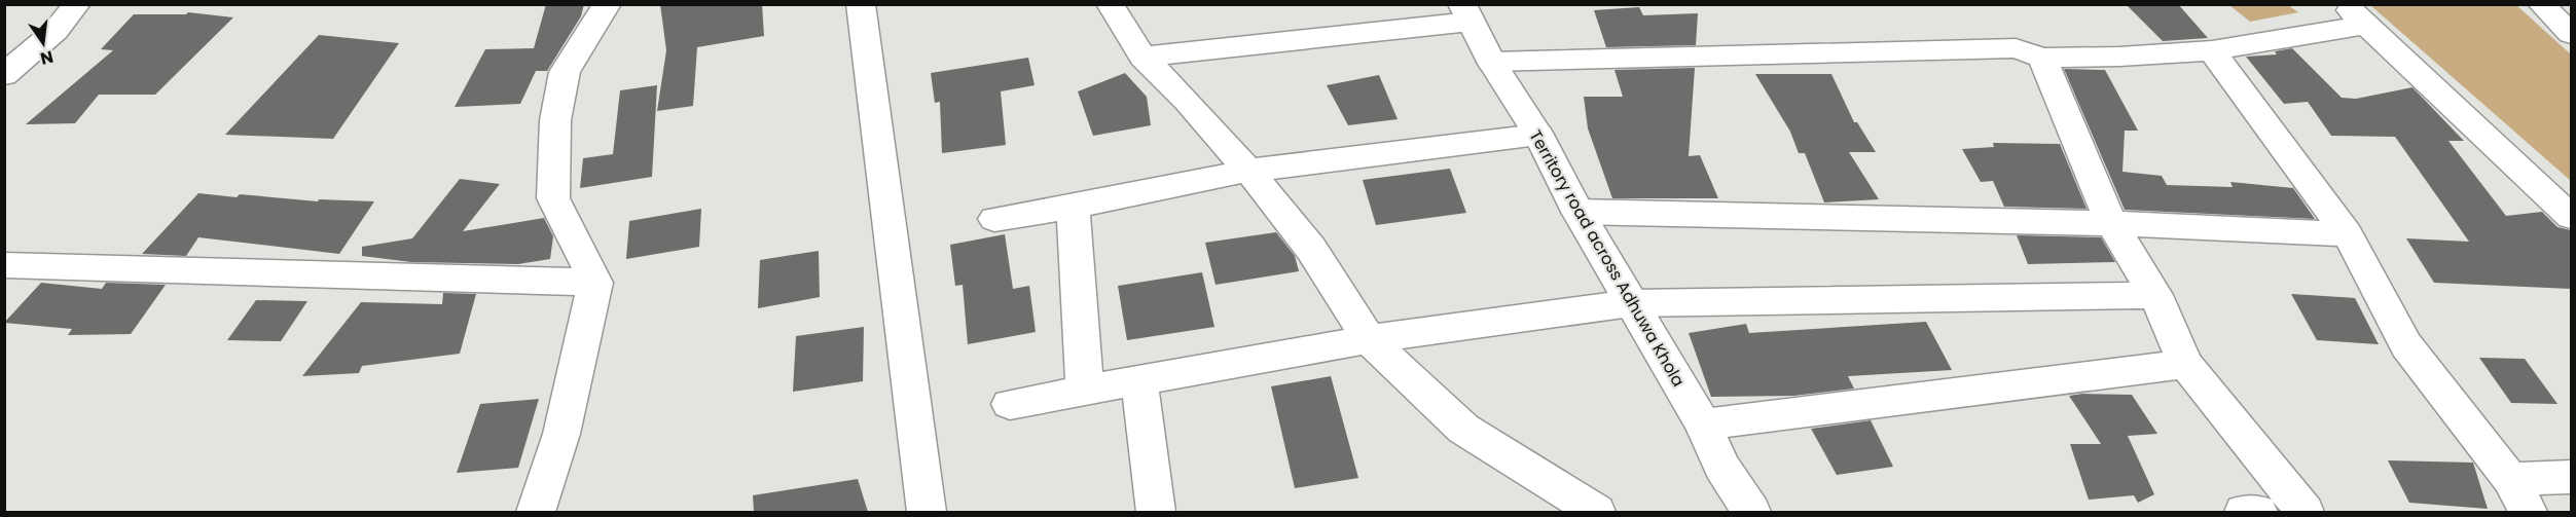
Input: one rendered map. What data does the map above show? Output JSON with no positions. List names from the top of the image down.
{
  "streets": {
    "street": ["Territory road across Adhuwa Khola"]
  },
  "north": "bottom"
}
